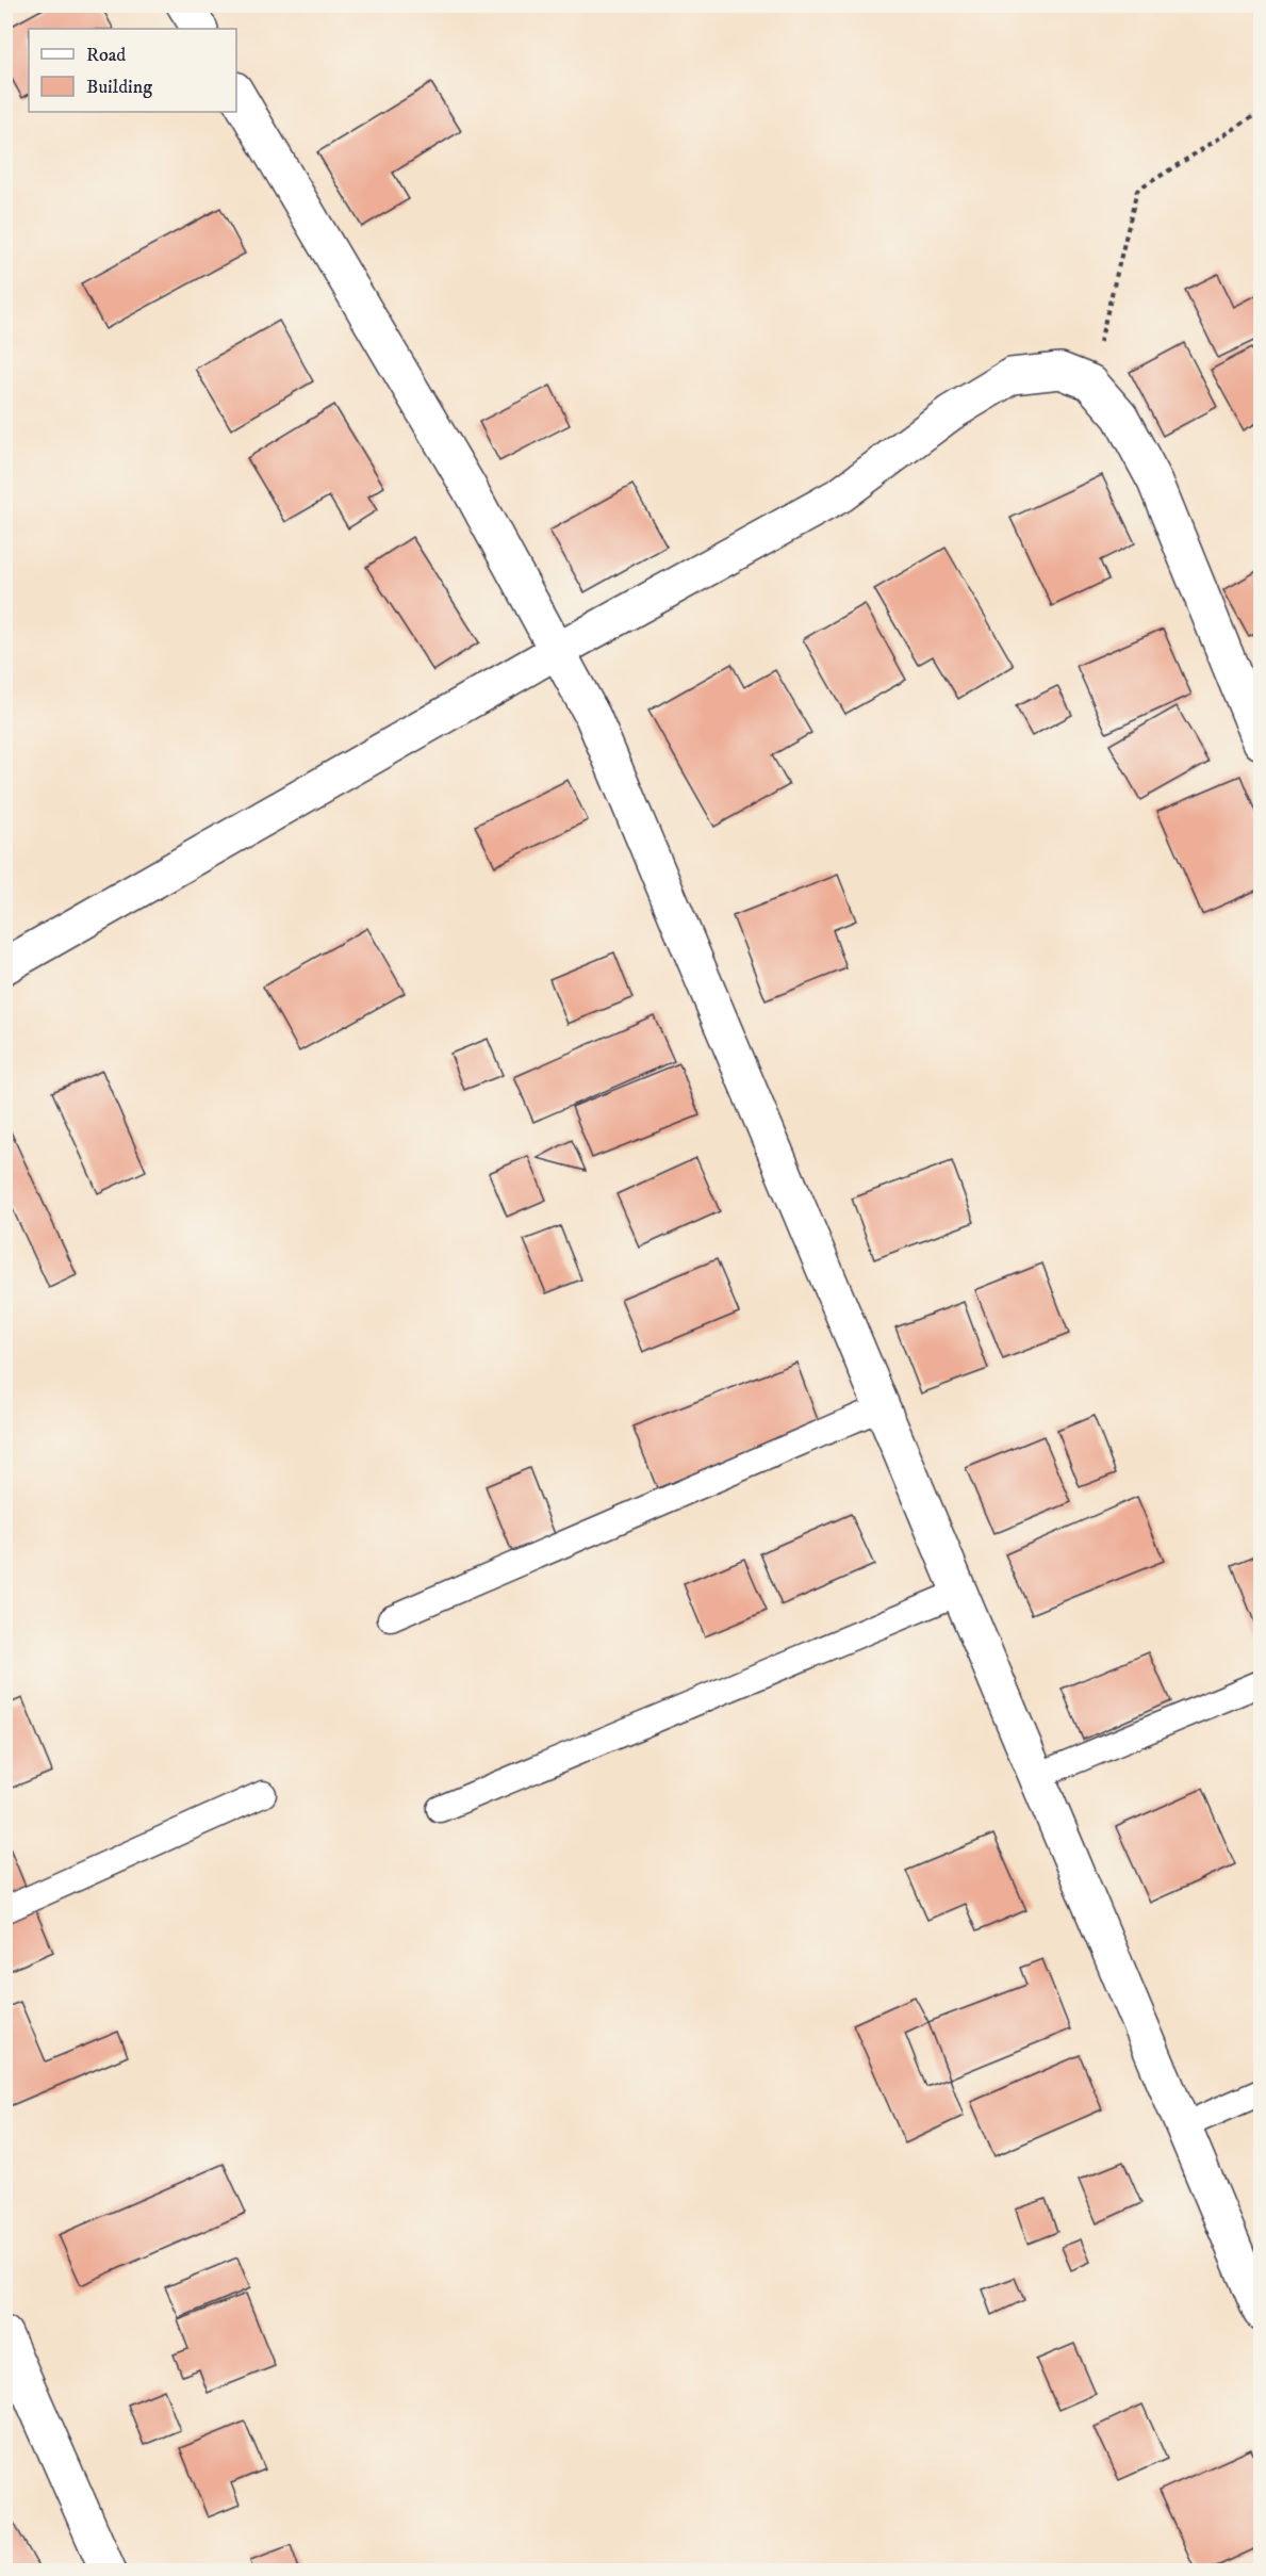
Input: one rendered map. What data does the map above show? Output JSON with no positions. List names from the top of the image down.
{
  "legend": ["Road", "Building"]
}
